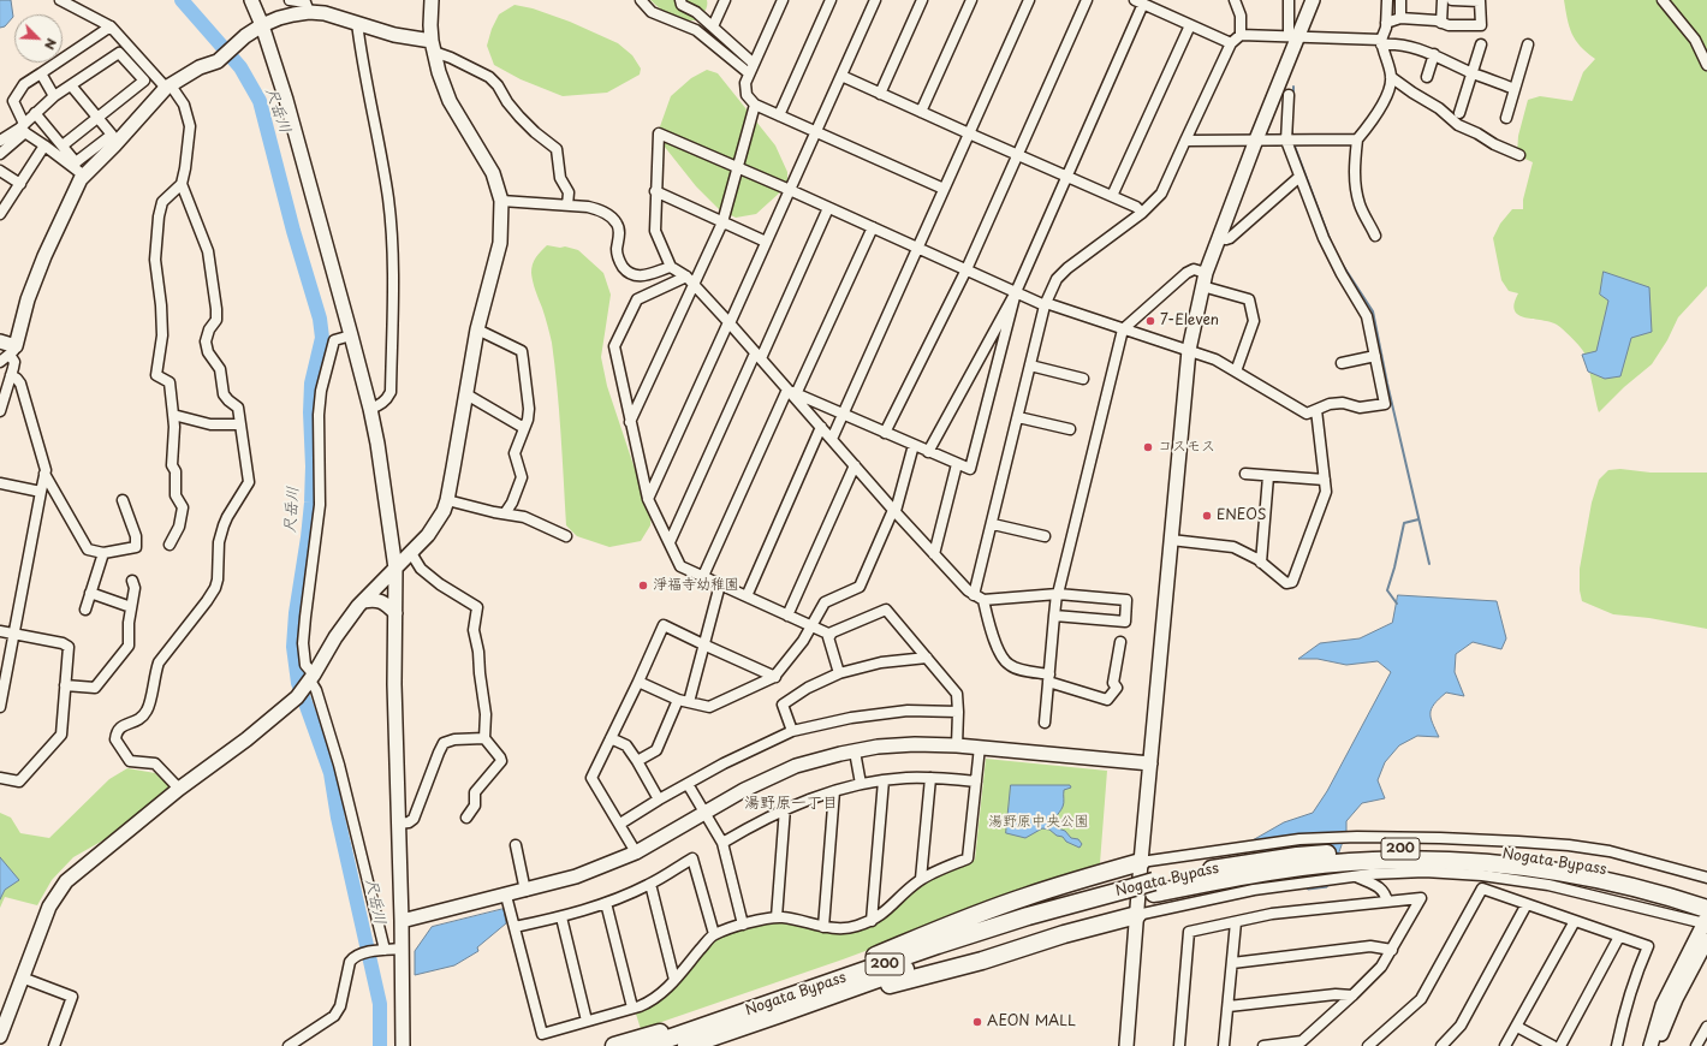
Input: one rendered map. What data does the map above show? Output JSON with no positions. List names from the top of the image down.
{
  "streets": {
    "highway": ["200", "Nogata Bypass"]
  },
  "districts": ["湯野原一丁目"],
  "water": ["尺岳川"],
  "parks": ["湯野原中央公園"],
  "places": [
    "7-Eleven",
    "コスモス",
    "ENEOS",
    "淨福寺幼稚園",
    "AEON MALL"
  ],
  "north": "bottom right"
}
